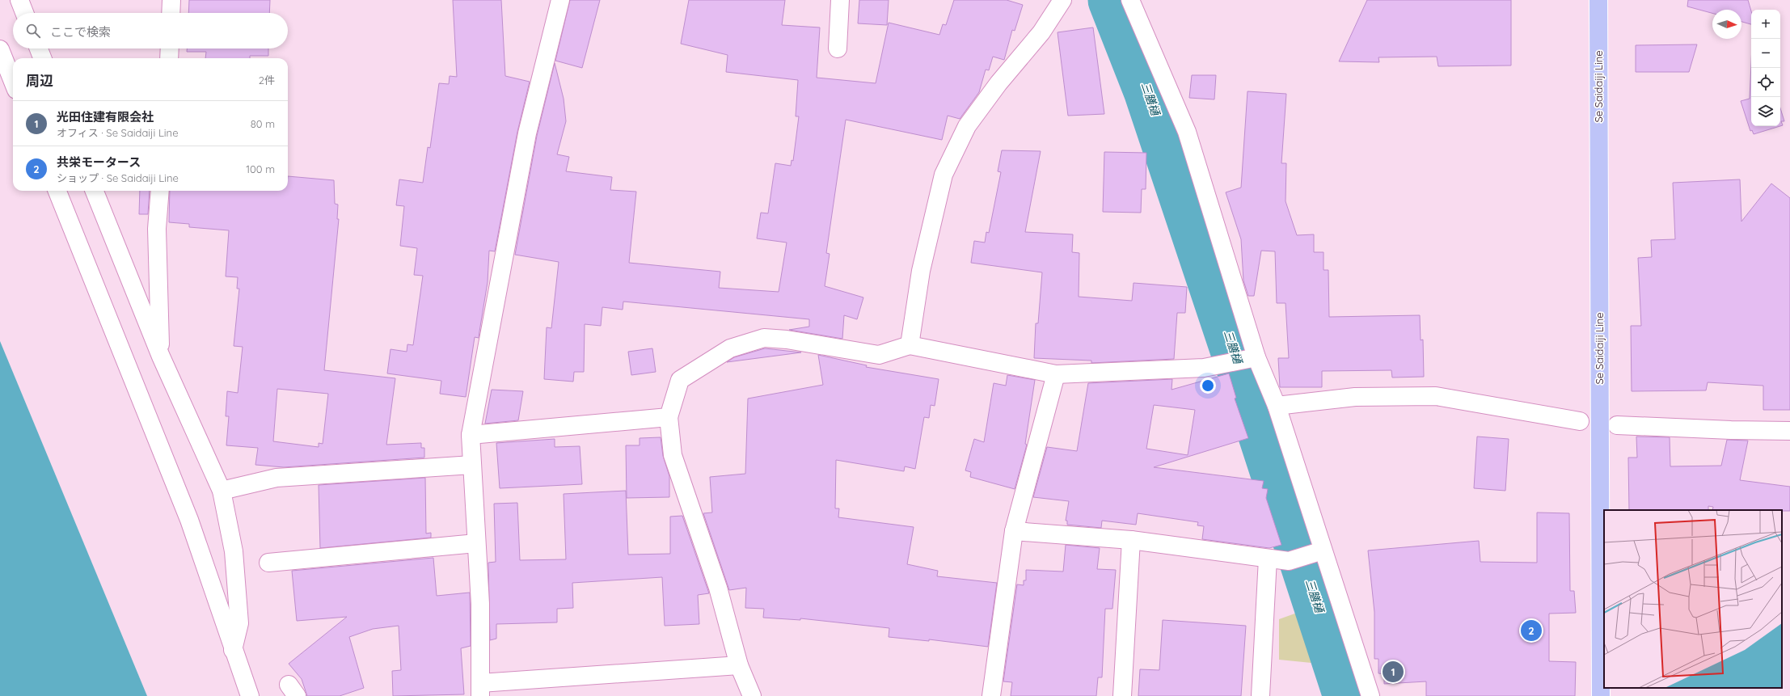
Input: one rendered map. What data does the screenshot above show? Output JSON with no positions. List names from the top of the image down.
{
  "streets": {
    "main road": ["Se Saidaiji Line"]
  },
  "water": ["三膳樋"],
  "north": "right",
  "page": {
    "map_buttons": ["+", "−"],
    "search": "ここで検索",
    "heading": ["周辺", "2件"],
    "list": [
      {
        "mark": "1",
        "name": "光田住建有限会社",
        "note": "オフィス · Se Saidaiji Line",
        "value": "80 m"
      },
      {
        "mark": "2",
        "name": "共栄モータース",
        "note": "ショップ · Se Saidaiji Line",
        "value": "100 m"
      }
    ],
    "pins": ["2", "1"]
  }
}
